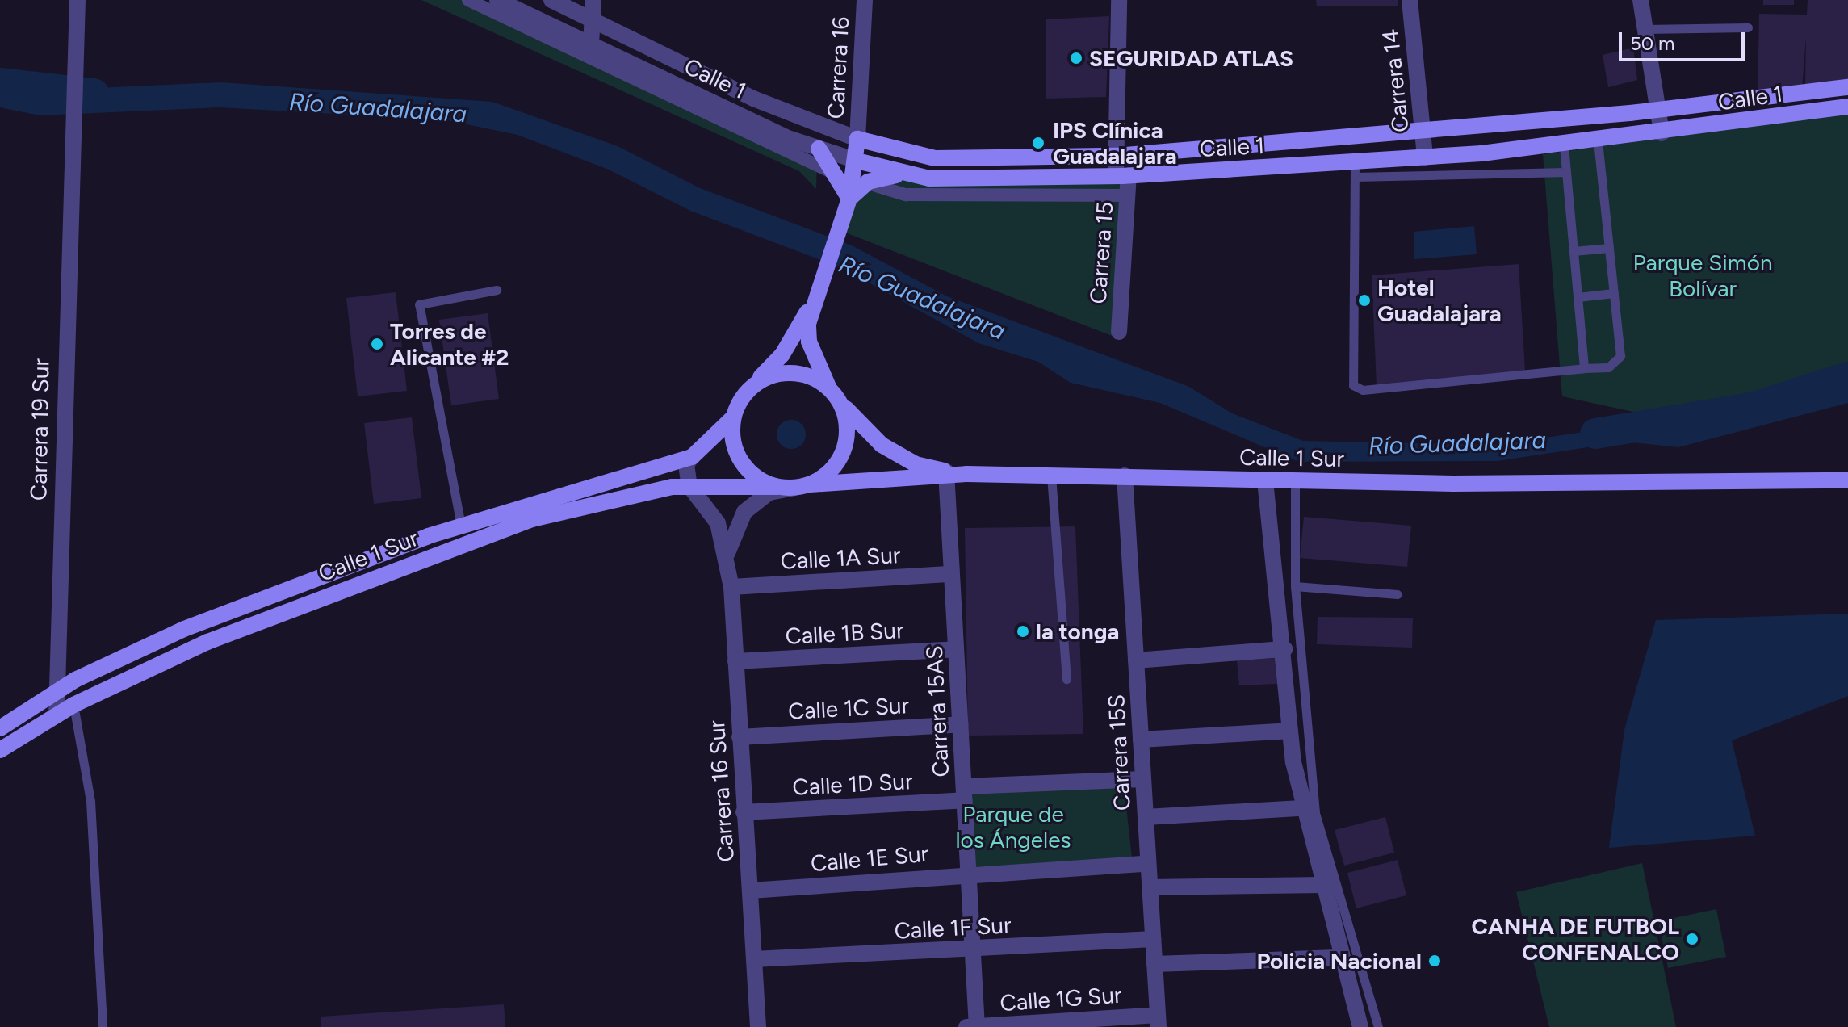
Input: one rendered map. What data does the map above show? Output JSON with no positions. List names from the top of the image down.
{
  "streets": {
    "main road": ["Calle 1", "Calle 1 Sur"],
    "street": [
      "Carrera 16",
      "Carrera 14",
      "Carrera 15",
      "Carrera 19 Sur",
      "Calle 1A Sur",
      "Calle 1B Sur",
      "Calle 1C Sur",
      "Carrera 15AS",
      "Carrera 15S",
      "Calle 1D Sur",
      "Carrera 16 Sur",
      "Calle 1E Sur",
      "Calle 1F Sur",
      "Calle 1G Sur"
    ]
  },
  "crossings": [
    ["Carrera 16", "Calle 1"],
    ["Calle 1", "Carrera 14"],
    ["Calle 1", "Carrera 15"],
    ["Carrera 19 Sur", "Calle 1 Sur"],
    ["Calle 1 Sur", "Carrera 15AS"],
    ["Calle 1 Sur", "Carrera 15S"],
    ["Calle 1 Sur", "Carrera 16 Sur"],
    ["Calle 1A Sur", "Carrera 15AS"],
    ["Calle 1A Sur", "Carrera 16 Sur"],
    ["Calle 1B Sur", "Carrera 15AS"],
    ["Calle 1B Sur", "Carrera 16 Sur"],
    ["Calle 1C Sur", "Carrera 15AS"],
    ["Calle 1C Sur", "Carrera 16 Sur"],
    ["Carrera 15AS", "Calle 1D Sur"],
    ["Carrera 15AS", "Calle 1E Sur"],
    ["Carrera 15AS", "Calle 1F Sur"],
    ["Carrera 15AS", "Calle 1G Sur"],
    ["Carrera 15S", "Calle 1E Sur"],
    ["Carrera 15S", "Calle 1F Sur"],
    ["Carrera 15S", "Calle 1G Sur"],
    ["Calle 1D Sur", "Carrera 16 Sur"],
    ["Carrera 16 Sur", "Calle 1E Sur"],
    ["Carrera 16 Sur", "Calle 1F Sur"]
  ],
  "water": ["Río Guadalajara"],
  "parks": ["Parque Simón Bolívar", "Parque de los Ángeles"],
  "places": [
    "SEGURIDAD ATLAS",
    "IPS Clínica Guadalajara",
    "Hotel Guadalajara",
    "Torres de Alicante #2",
    "la tonga",
    "CANHA DE FUTBOL CONFENALCO",
    "Policia Nacional"
  ],
  "scale_bar": "50 m"
}
